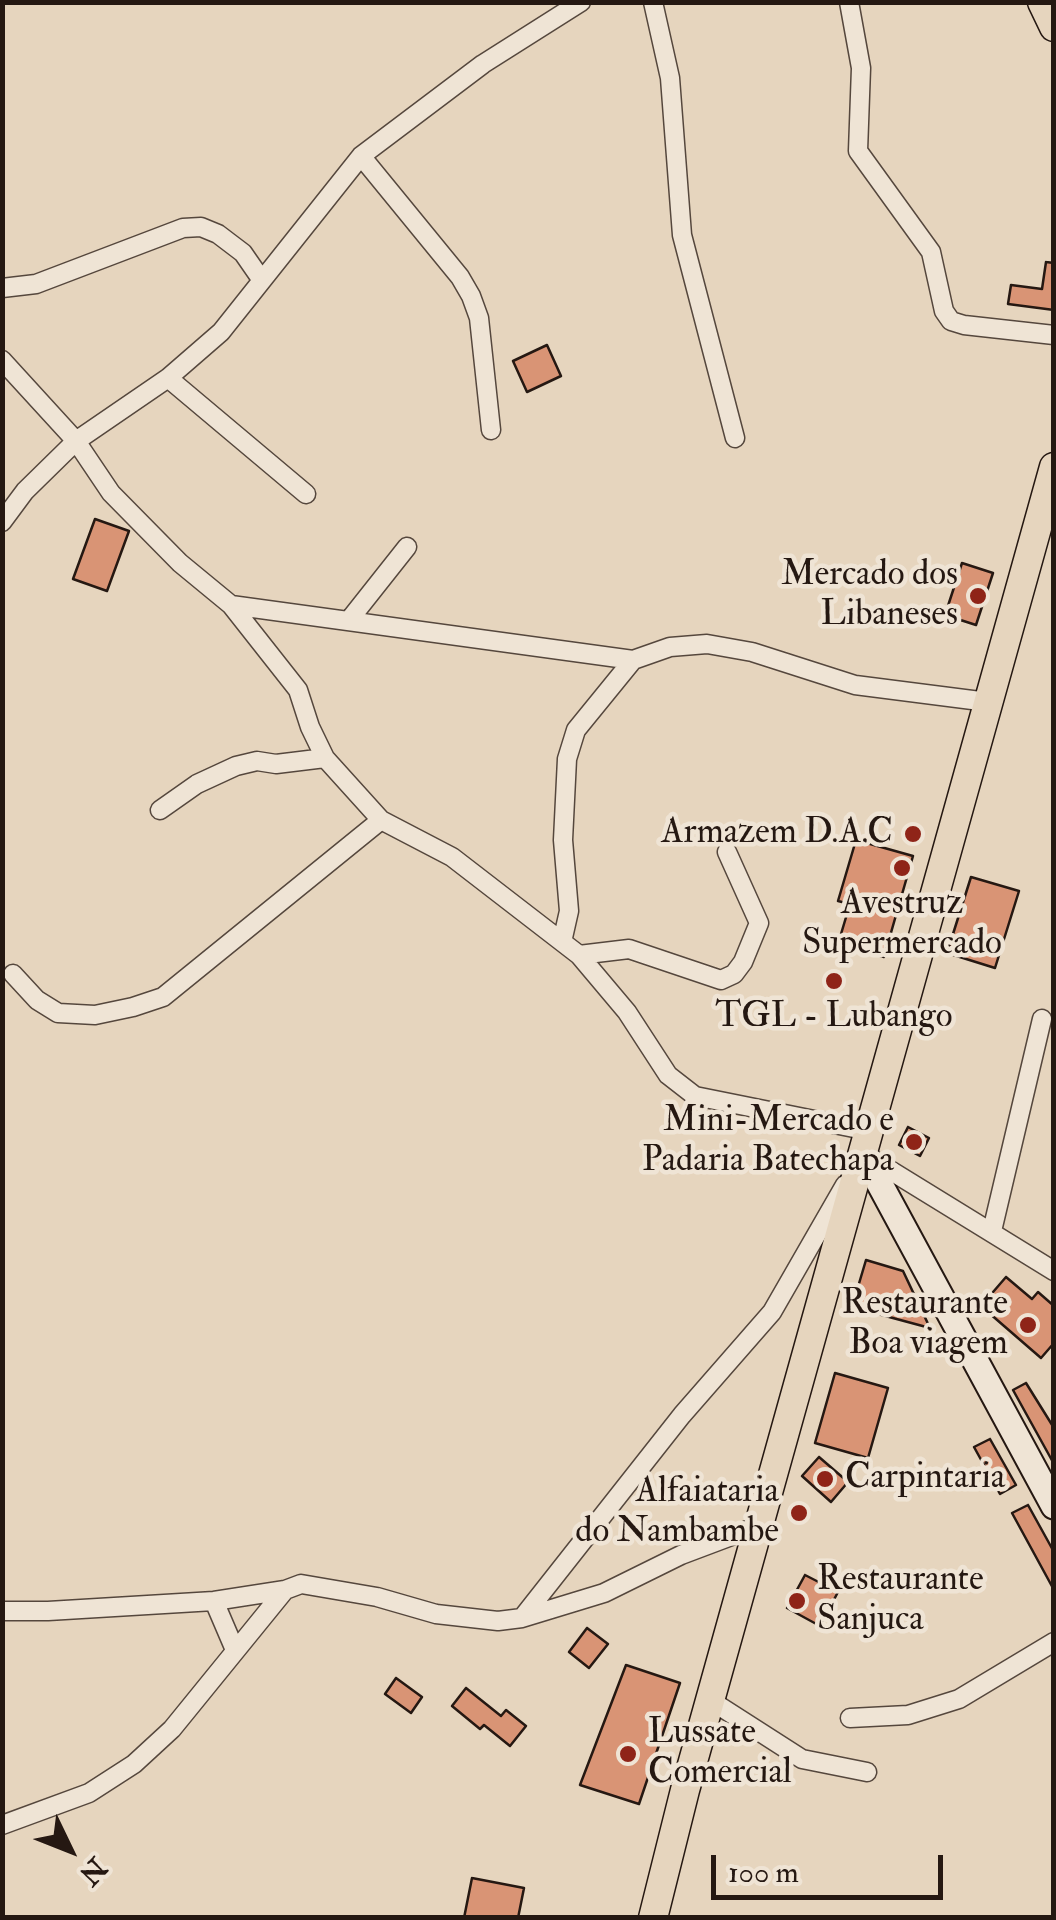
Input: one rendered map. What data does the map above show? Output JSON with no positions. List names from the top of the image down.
{
  "places": [
    "Mercado dos Libaneses",
    "Armazem D.A.C",
    "Avestruz Supermercado",
    "TGL - Lubango",
    "Mini-Mercado e Padaria Batechapa",
    "Restaurante Boa viagem",
    "Carpintaria",
    "Alfaiataria do Nambambe",
    "Restaurante Sanjuca",
    "Lussate Comercial"
  ],
  "scale_bar": "100 m",
  "north": "bottom right"
}
